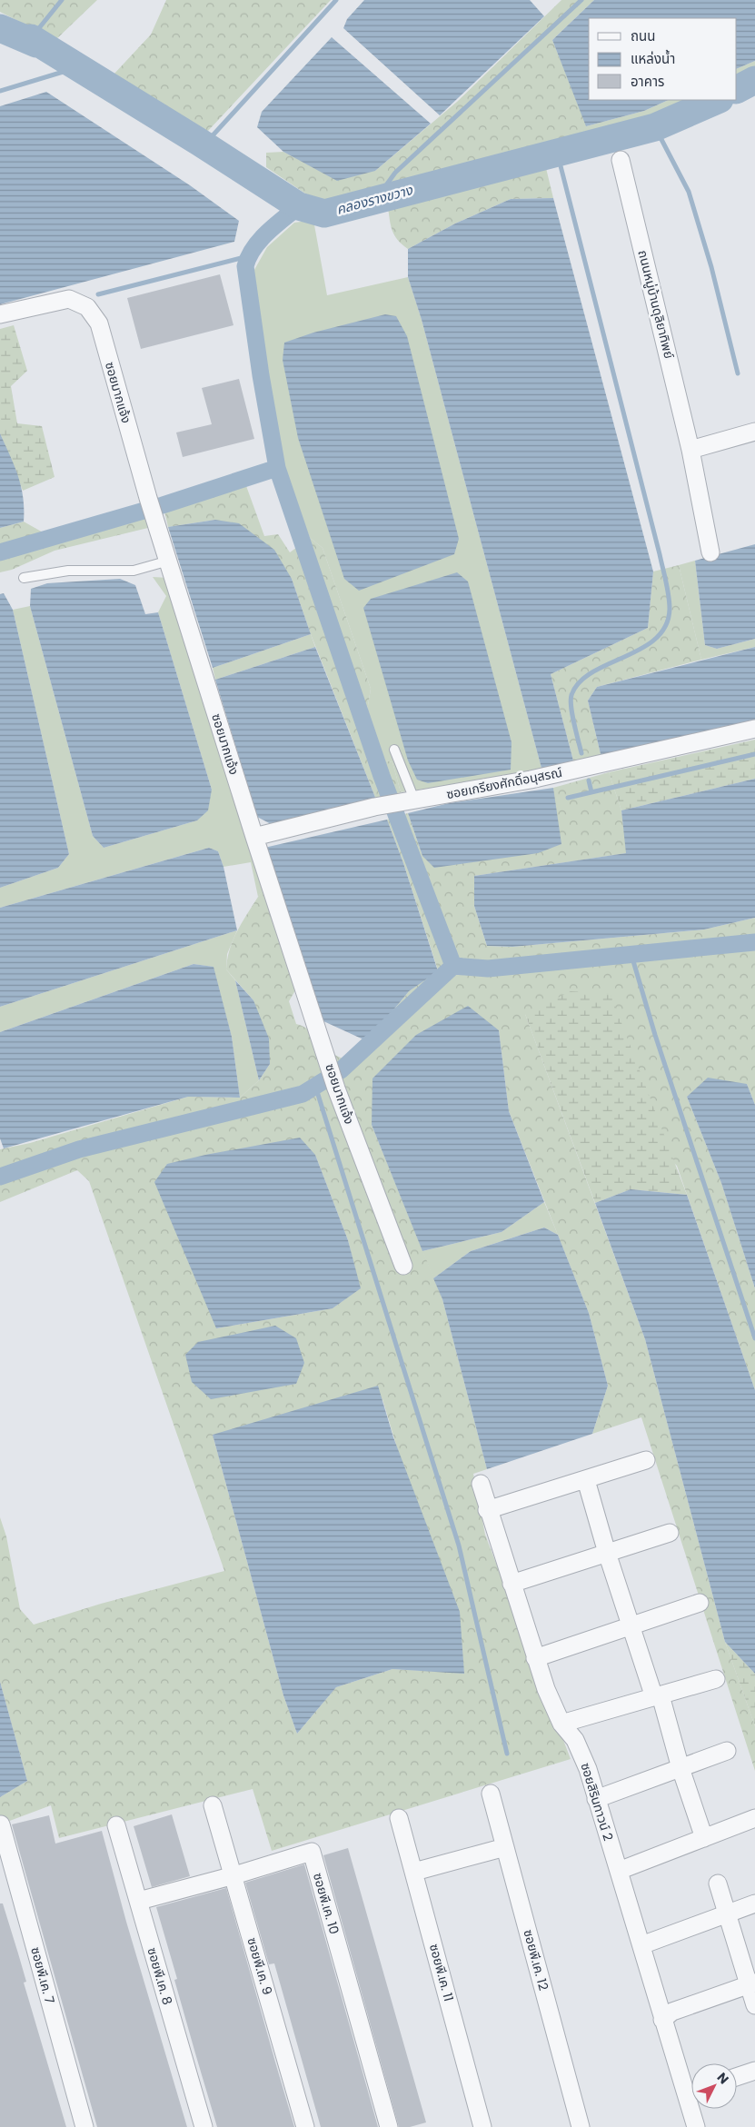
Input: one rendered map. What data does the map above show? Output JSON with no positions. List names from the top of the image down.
{
  "streets": {
    "street": [
      "ถนนหมู่บ้านดุลิยาทิพย์",
      "ซอยมากแจ้ง",
      "ซอยเกรียงศักดิ์อนุสรณ์",
      "ซอยสิรินทาวน์ 2",
      "ซอยพี.เค. 10",
      "ซอยพี.เค. 12",
      "ซอยพี.เค. 9",
      "ซอยพี.เค. 11",
      "ซอยพี.เค. 7",
      "ซอยพี.เค. 8"
    ]
  },
  "crossings": [
    ["ซอยมากแจ้ง", "ซอยเกรียงศักดิ์อนุสรณ์"],
    ["ซอยพี.เค. 10", "ซอยพี.เค. 9"],
    ["ซอยพี.เค. 10", "ซอยพี.เค. 8"]
  ],
  "water": ["คลองรางขวาง"],
  "legend": ["ถนน", "แหล่งน้ำ", "อาคาร"],
  "north": "top right"
}
